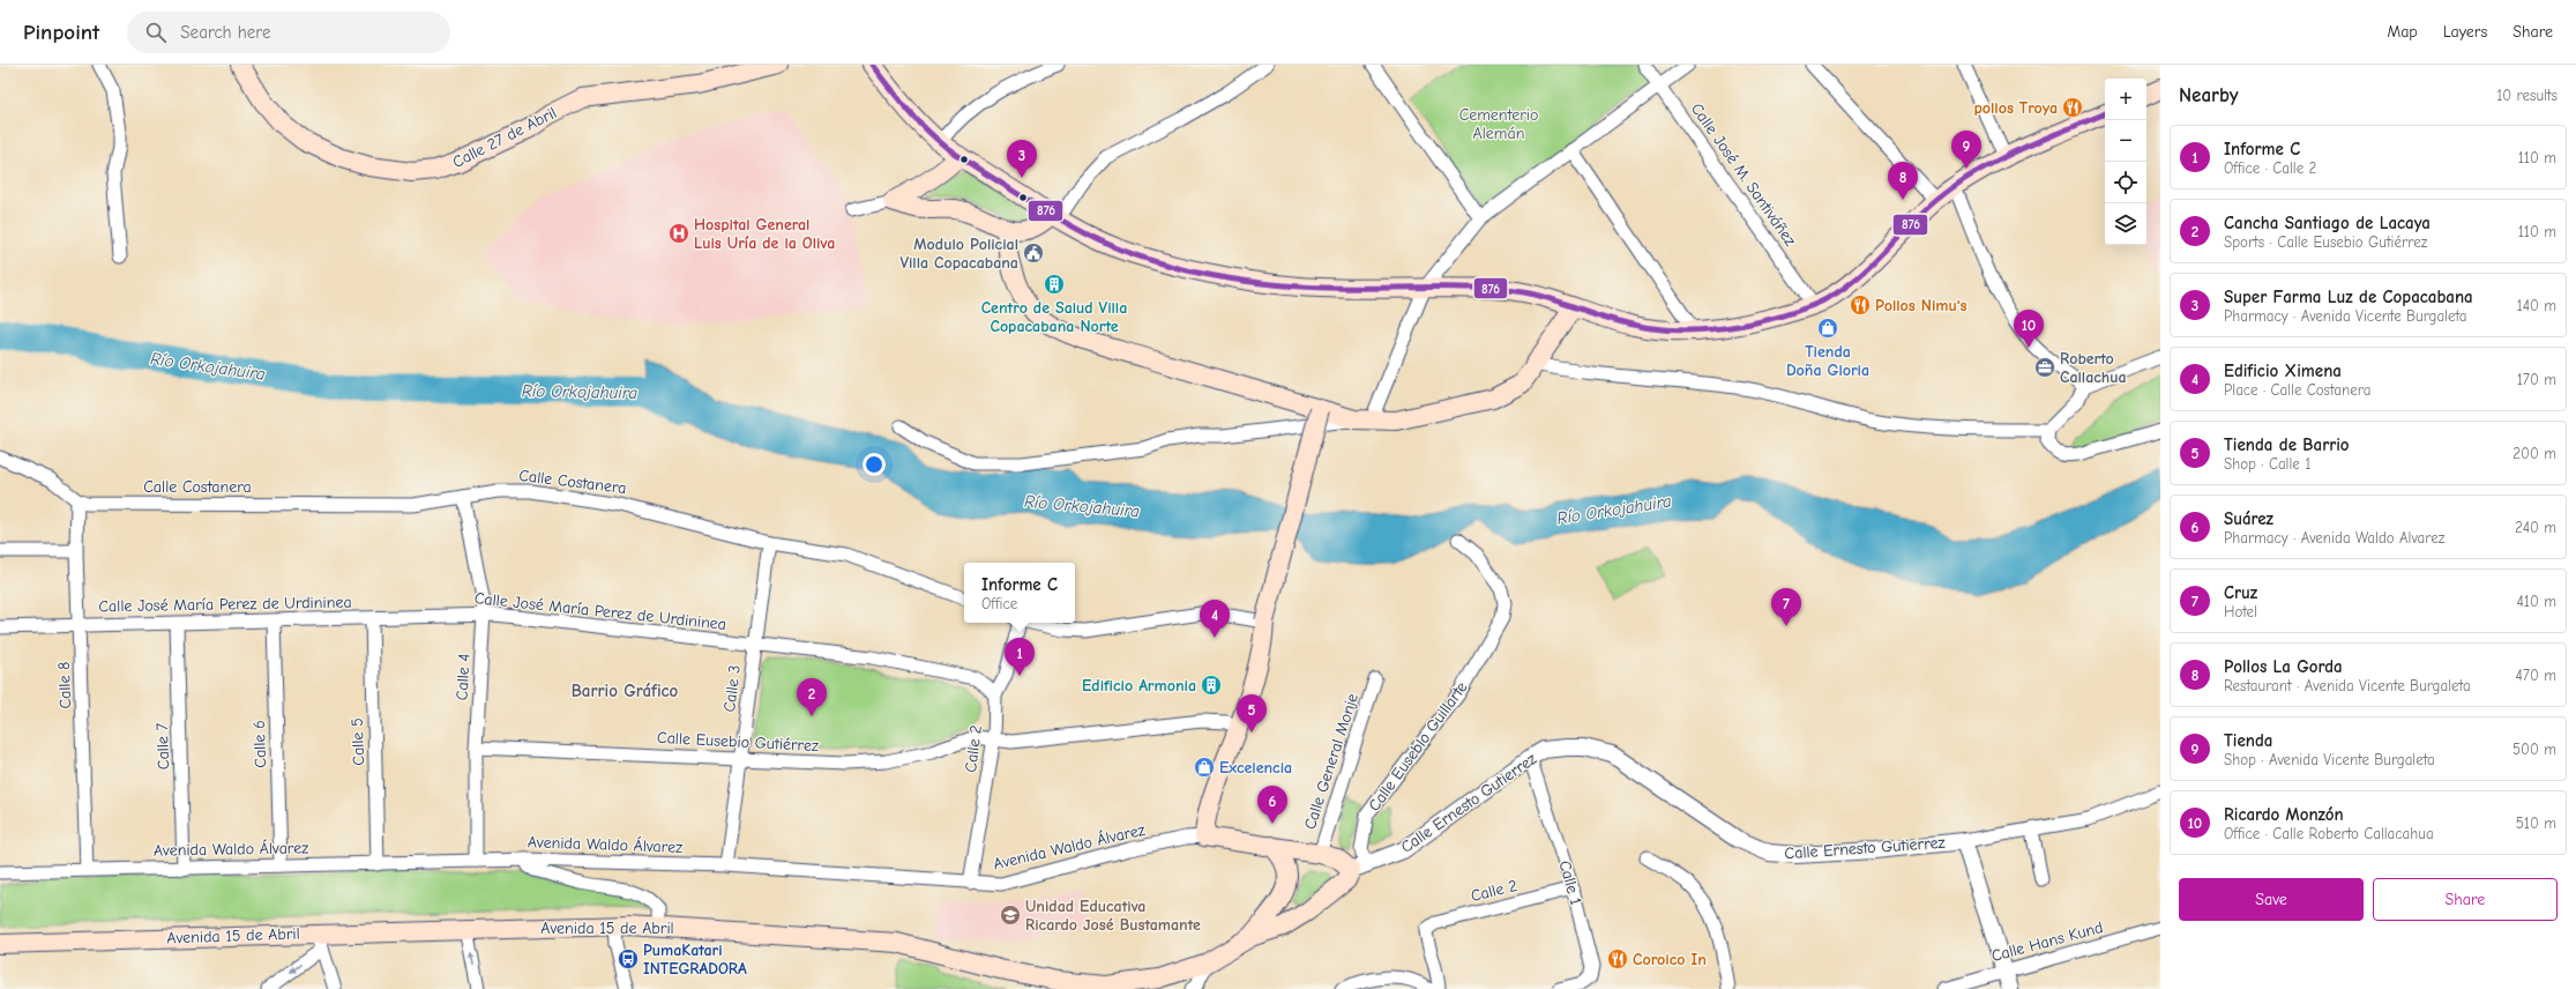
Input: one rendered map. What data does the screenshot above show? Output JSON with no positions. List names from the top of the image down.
{
  "streets": {
    "main road": ["Calle 27 de Abril", "Avenida 15 de Abril"],
    "street": [
      "Calle José M. Santiváñez",
      "Calle Costanera",
      "Calle José María Perez de Urdininea",
      "Calle 4",
      "Calle 8",
      "Calle 3",
      "Calle 5",
      "Calle Eusebio Gutiérrez",
      "Calle 6",
      "Calle 7",
      "Calle Euseblo Guillarte",
      "Calle 2",
      "Calle General Monje",
      "Calle Ernesto Gutierrez",
      "Avenida Waldo Álvarez",
      "Calle 1",
      "Calle Hans Kund"
    ]
  },
  "crossings": [
    ["Calle Costanera", "Calle 4"],
    ["Calle Costanera", "Calle 8"],
    ["Calle Costanera", "Calle 3"],
    ["Calle José María Perez de Urdininea", "Calle 4"],
    ["Calle José María Perez de Urdininea", "Calle 8"],
    ["Calle José María Perez de Urdininea", "Calle 3"],
    ["Calle José María Perez de Urdininea", "Calle 5"],
    ["Calle José María Perez de Urdininea", "Calle 6"],
    ["Calle José María Perez de Urdininea", "Calle 7"],
    ["Calle José María Perez de Urdininea", "Calle 2"],
    ["Calle 4", "Calle Eusebio Gutiérrez"],
    ["Calle 4", "Avenida Waldo Álvarez"],
    ["Calle 8", "Avenida Waldo Álvarez"],
    ["Calle 3", "Calle Eusebio Gutiérrez"],
    ["Calle 3", "Avenida Waldo Álvarez"],
    ["Calle 5", "Avenida Waldo Álvarez"],
    ["Calle Eusebio Gutiérrez", "Calle 2"],
    ["Calle 6", "Avenida Waldo Álvarez"],
    ["Calle 7", "Avenida Waldo Álvarez"],
    ["Calle Euseblo Guillarte", "Calle Ernesto Gutierrez"],
    ["Calle 2", "Avenida Waldo Álvarez"],
    ["Calle 2", "Calle 1"],
    ["Calle Ernesto Gutierrez", "Calle 1"]
  ],
  "districts": ["Barrio Gráfico"],
  "water": ["Río Orkojahuira"],
  "parks": ["Cementerio Alemán"],
  "places": {
    "restaurant": ["pollos Troya", "Pollos Nimu's", "Coroico In"],
    "hospital": ["Hospital General Luis Uría de la Oliva"],
    "public building": ["Modulo Policial Villa Copacabana"],
    "building": ["Centro de Salud Villa Copacabana Norte", "Edificio Armonia"],
    "shop": ["Tienda Doña Gloria", "Excelencia"],
    "office": ["Roberto Callachua"],
    "school or university": ["Unidad Educativa Ricardo José Bustamante"],
    "bus stop": ["PumaKatari INTEGRADORA"]
  },
  "lines": ["transit line 876"],
  "page": {
    "header": "Pinpoint",
    "search": "Search here",
    "nav": ["Map", "Layers", "Share"],
    "heading": ["Nearby", "10 results"],
    "map_buttons": ["+", "−"],
    "list": [
      {
        "mark": "1",
        "name": "Informe C",
        "note": "Office · Calle 2",
        "value": "110 m"
      },
      {
        "mark": "2",
        "name": "Cancha Santiago de Lacaya",
        "note": "Sports · Calle Eusebio Gutiérrez",
        "value": "110 m"
      },
      {
        "mark": "3",
        "name": "Super Farma Luz de Copacabana",
        "note": "Pharmacy · Avenida Vicente Burgaleta",
        "value": "140 m"
      },
      {
        "mark": "4",
        "name": "Edificio Ximena",
        "note": "Place · Calle Costanera",
        "value": "170 m"
      },
      {
        "mark": "5",
        "name": "Tienda de Barrio",
        "note": "Shop · Calle 1",
        "value": "200 m"
      },
      {
        "mark": "6",
        "name": "Suárez",
        "note": "Pharmacy · Avenida Waldo Alvarez",
        "value": "240 m"
      },
      {
        "mark": "7",
        "name": "Cruz",
        "note": "Hotel",
        "value": "410 m"
      },
      {
        "mark": "8",
        "name": "Pollos La Gorda",
        "note": "Restaurant · Avenida Vicente Burgaleta",
        "value": "470 m"
      },
      {
        "mark": "9",
        "name": "Tienda",
        "note": "Shop · Avenida Vicente Burgaleta",
        "value": "500 m"
      },
      {
        "mark": "10",
        "name": "Ricardo Monzón",
        "note": "Office · Calle Roberto Callacahua",
        "value": "510 m"
      }
    ],
    "pins": [
      "9",
      "3",
      "8",
      "10",
      "7",
      "4",
      "1",
      "2",
      "5",
      "6"
    ],
    "popup": ["Informe C", "Office"],
    "buttons": ["Save", "Share"]
  }
}
